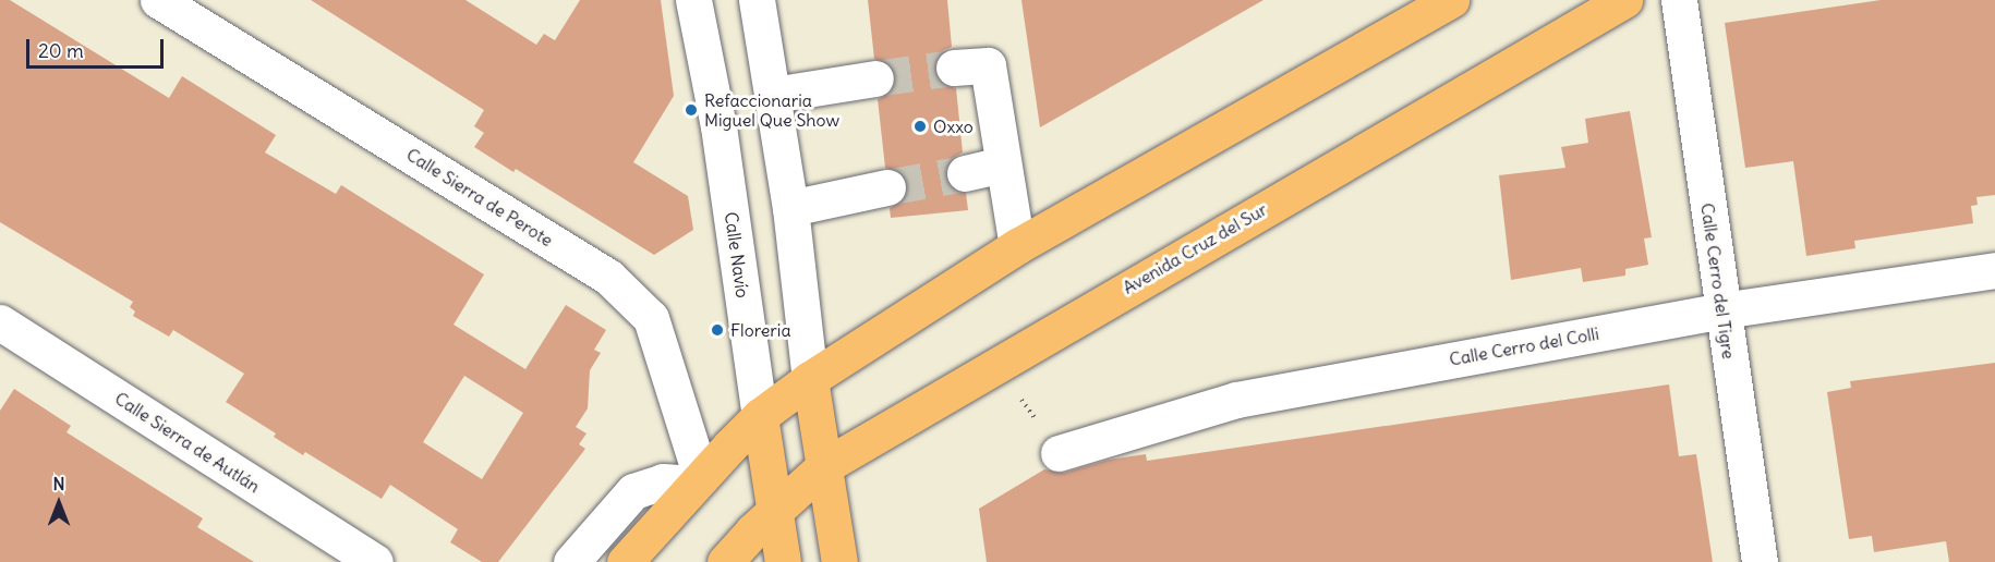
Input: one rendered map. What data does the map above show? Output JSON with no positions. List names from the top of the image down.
{
  "streets": {
    "main road": ["Avenida Cruz del Sur", "Calle Navío"],
    "street": [
      "Calle Sierra de Perote",
      "Calle Cerro del Tigre",
      "Calle Cerro del Colli",
      "Calle Sierra de Autlán"
    ]
  },
  "crossings": [
    ["Avenida Cruz del Sur", "Calle Navío"],
    ["Calle Cerro del Tigre", "Calle Cerro del Colli"]
  ],
  "places": ["Refaccionaria Miguel Que Show", "Oxxo", "Floreria"],
  "scale_bar": "20 m",
  "north": "top"
}
